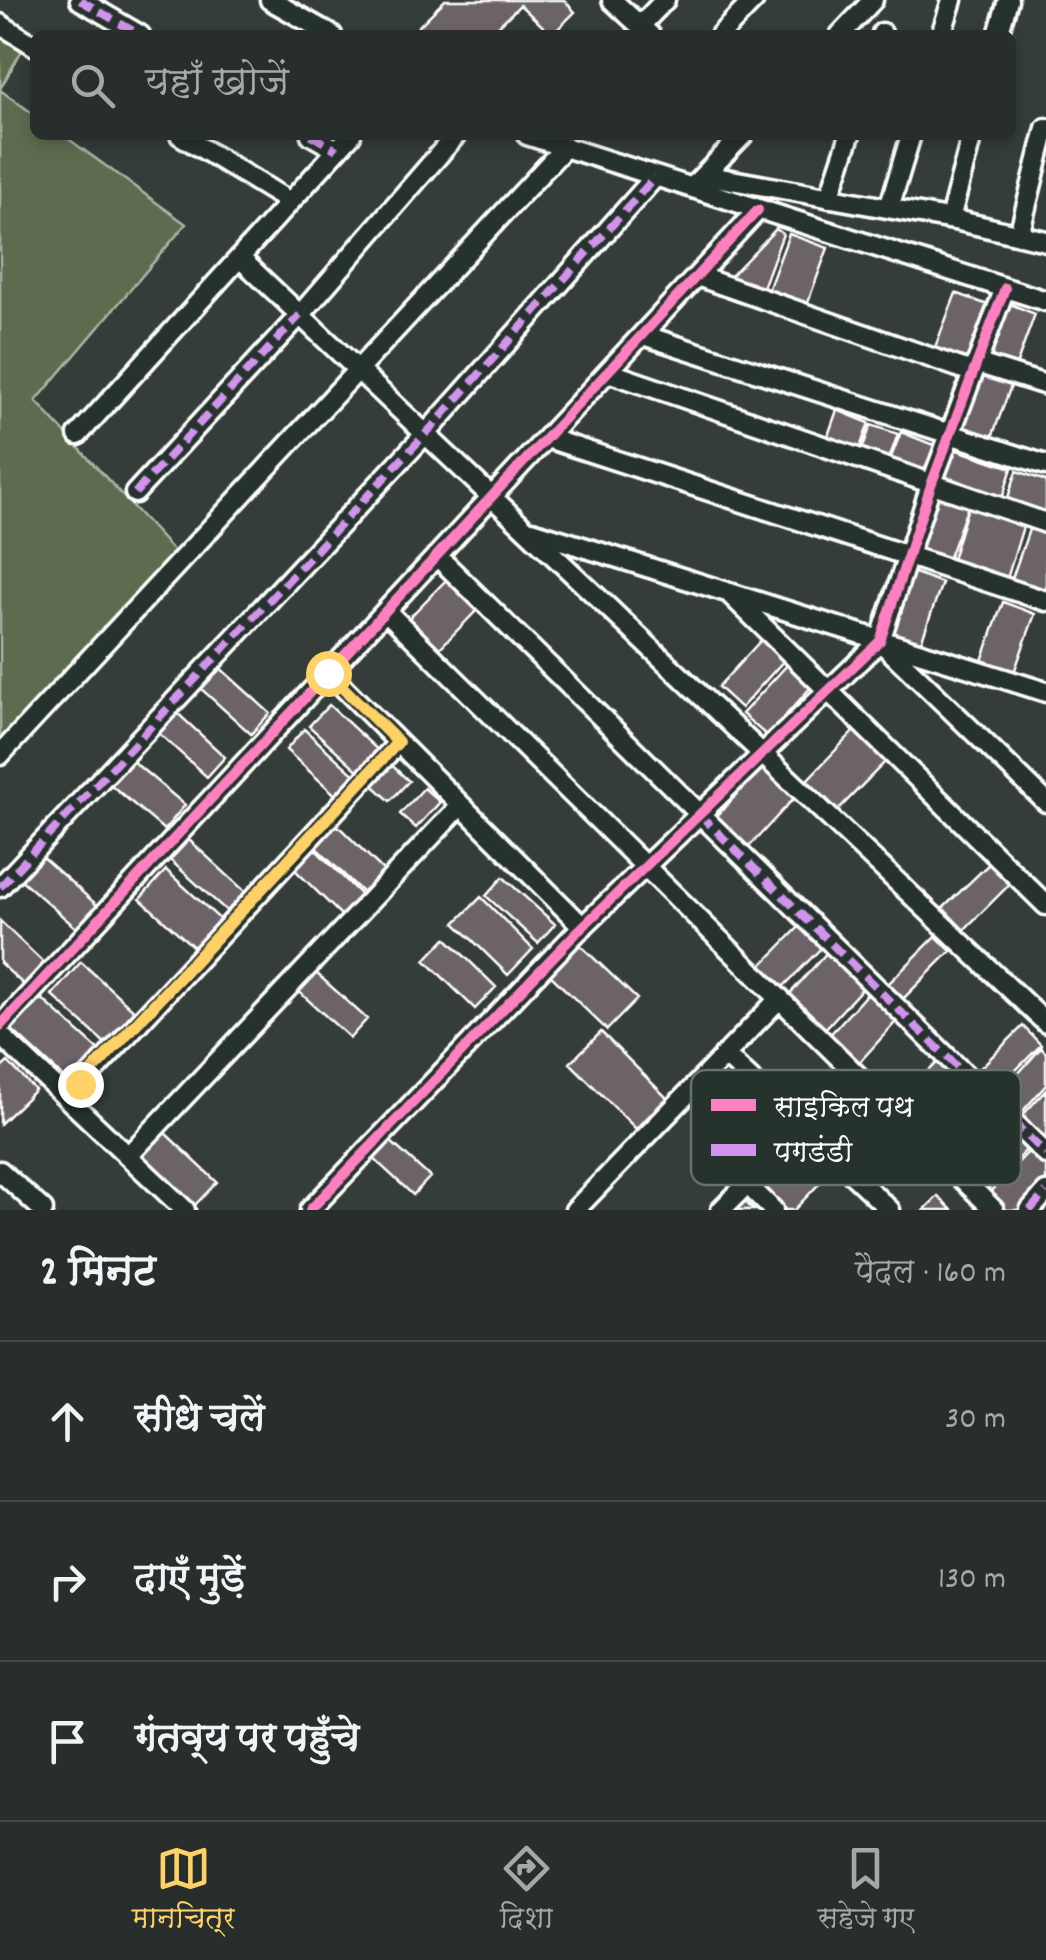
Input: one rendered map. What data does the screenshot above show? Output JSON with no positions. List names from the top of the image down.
{
  "legend": ["साइकिल पथ", "पगडंडी"],
  "page": {
    "search": "यहाँ खोजें",
    "heading": ["2 मिनट", "पैदल · 160 m"],
    "list": [
      ["सीधे चलें", "30 m"],
      ["दाएँ मुड़ें", "130 m"],
      "गंतव्य पर पहुँचे"
    ],
    "nav": ["मानचित्र", "दिशा", "सहेजे गए"]
  }
}
